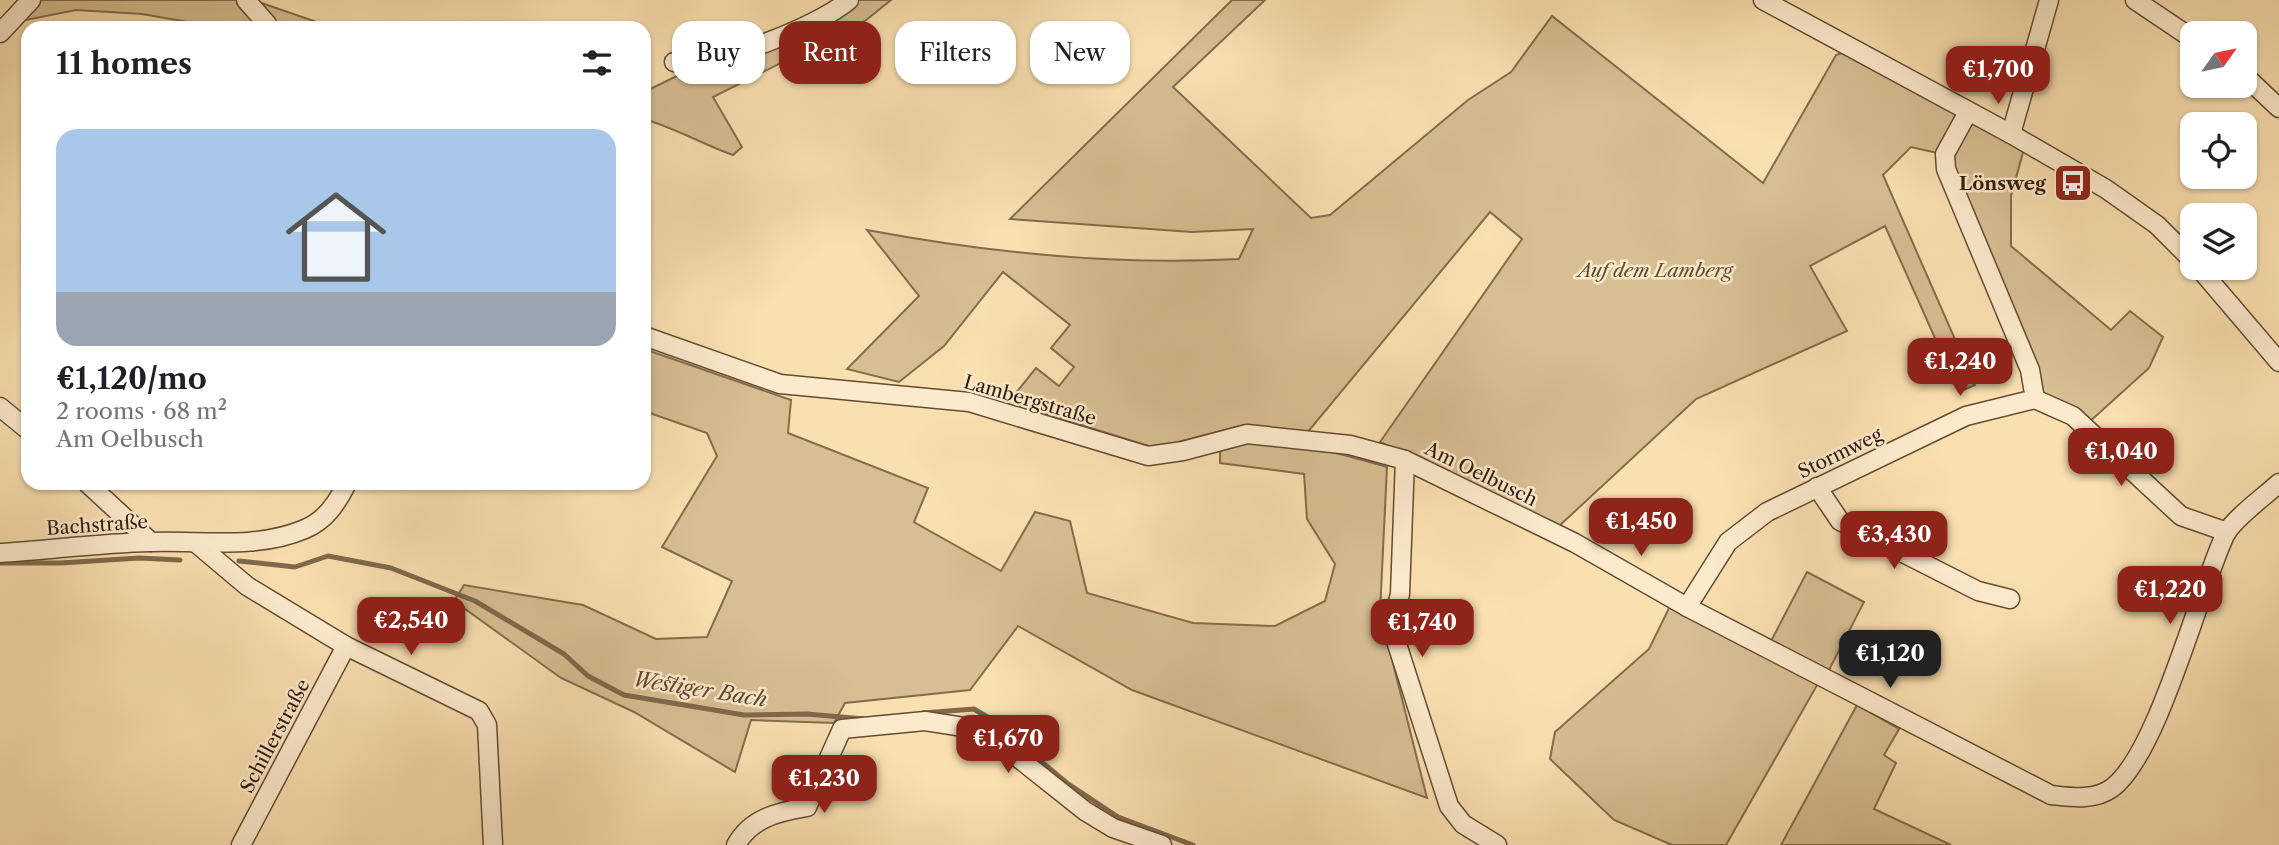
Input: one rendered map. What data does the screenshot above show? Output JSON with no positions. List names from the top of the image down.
{
  "streets": {
    "street": [
      "Lambergstraße",
      "Stormweg",
      "Am Oelbusch",
      "Bachstraße",
      "Schillerstraße"
    ]
  },
  "crossings": [
    ["Lambergstraße", "Am Oelbusch"],
    ["Stormweg", "Am Oelbusch"]
  ],
  "water": ["Westiger Bach"],
  "parks": ["Auf dem Lamberg"],
  "places": {
    "bus stop": ["Lönsweg"]
  },
  "north": "top right",
  "page": {
    "chip": [
      "Buy",
      "Rent",
      "Filters",
      "New"
    ],
    "heading": "11 homes",
    "price": [
      "€1,700",
      "€1,240",
      "€1,040",
      "€1,450",
      "€3,430",
      "€1,220",
      "€2,540",
      "€1,740",
      "€1,120",
      "€1,670",
      "€1,230"
    ],
    "list": [
      {
        "name": "€1,120/mo",
        "note": "2 rooms · 68 m² · Am Oelbusch"
      }
    ]
  }
}
